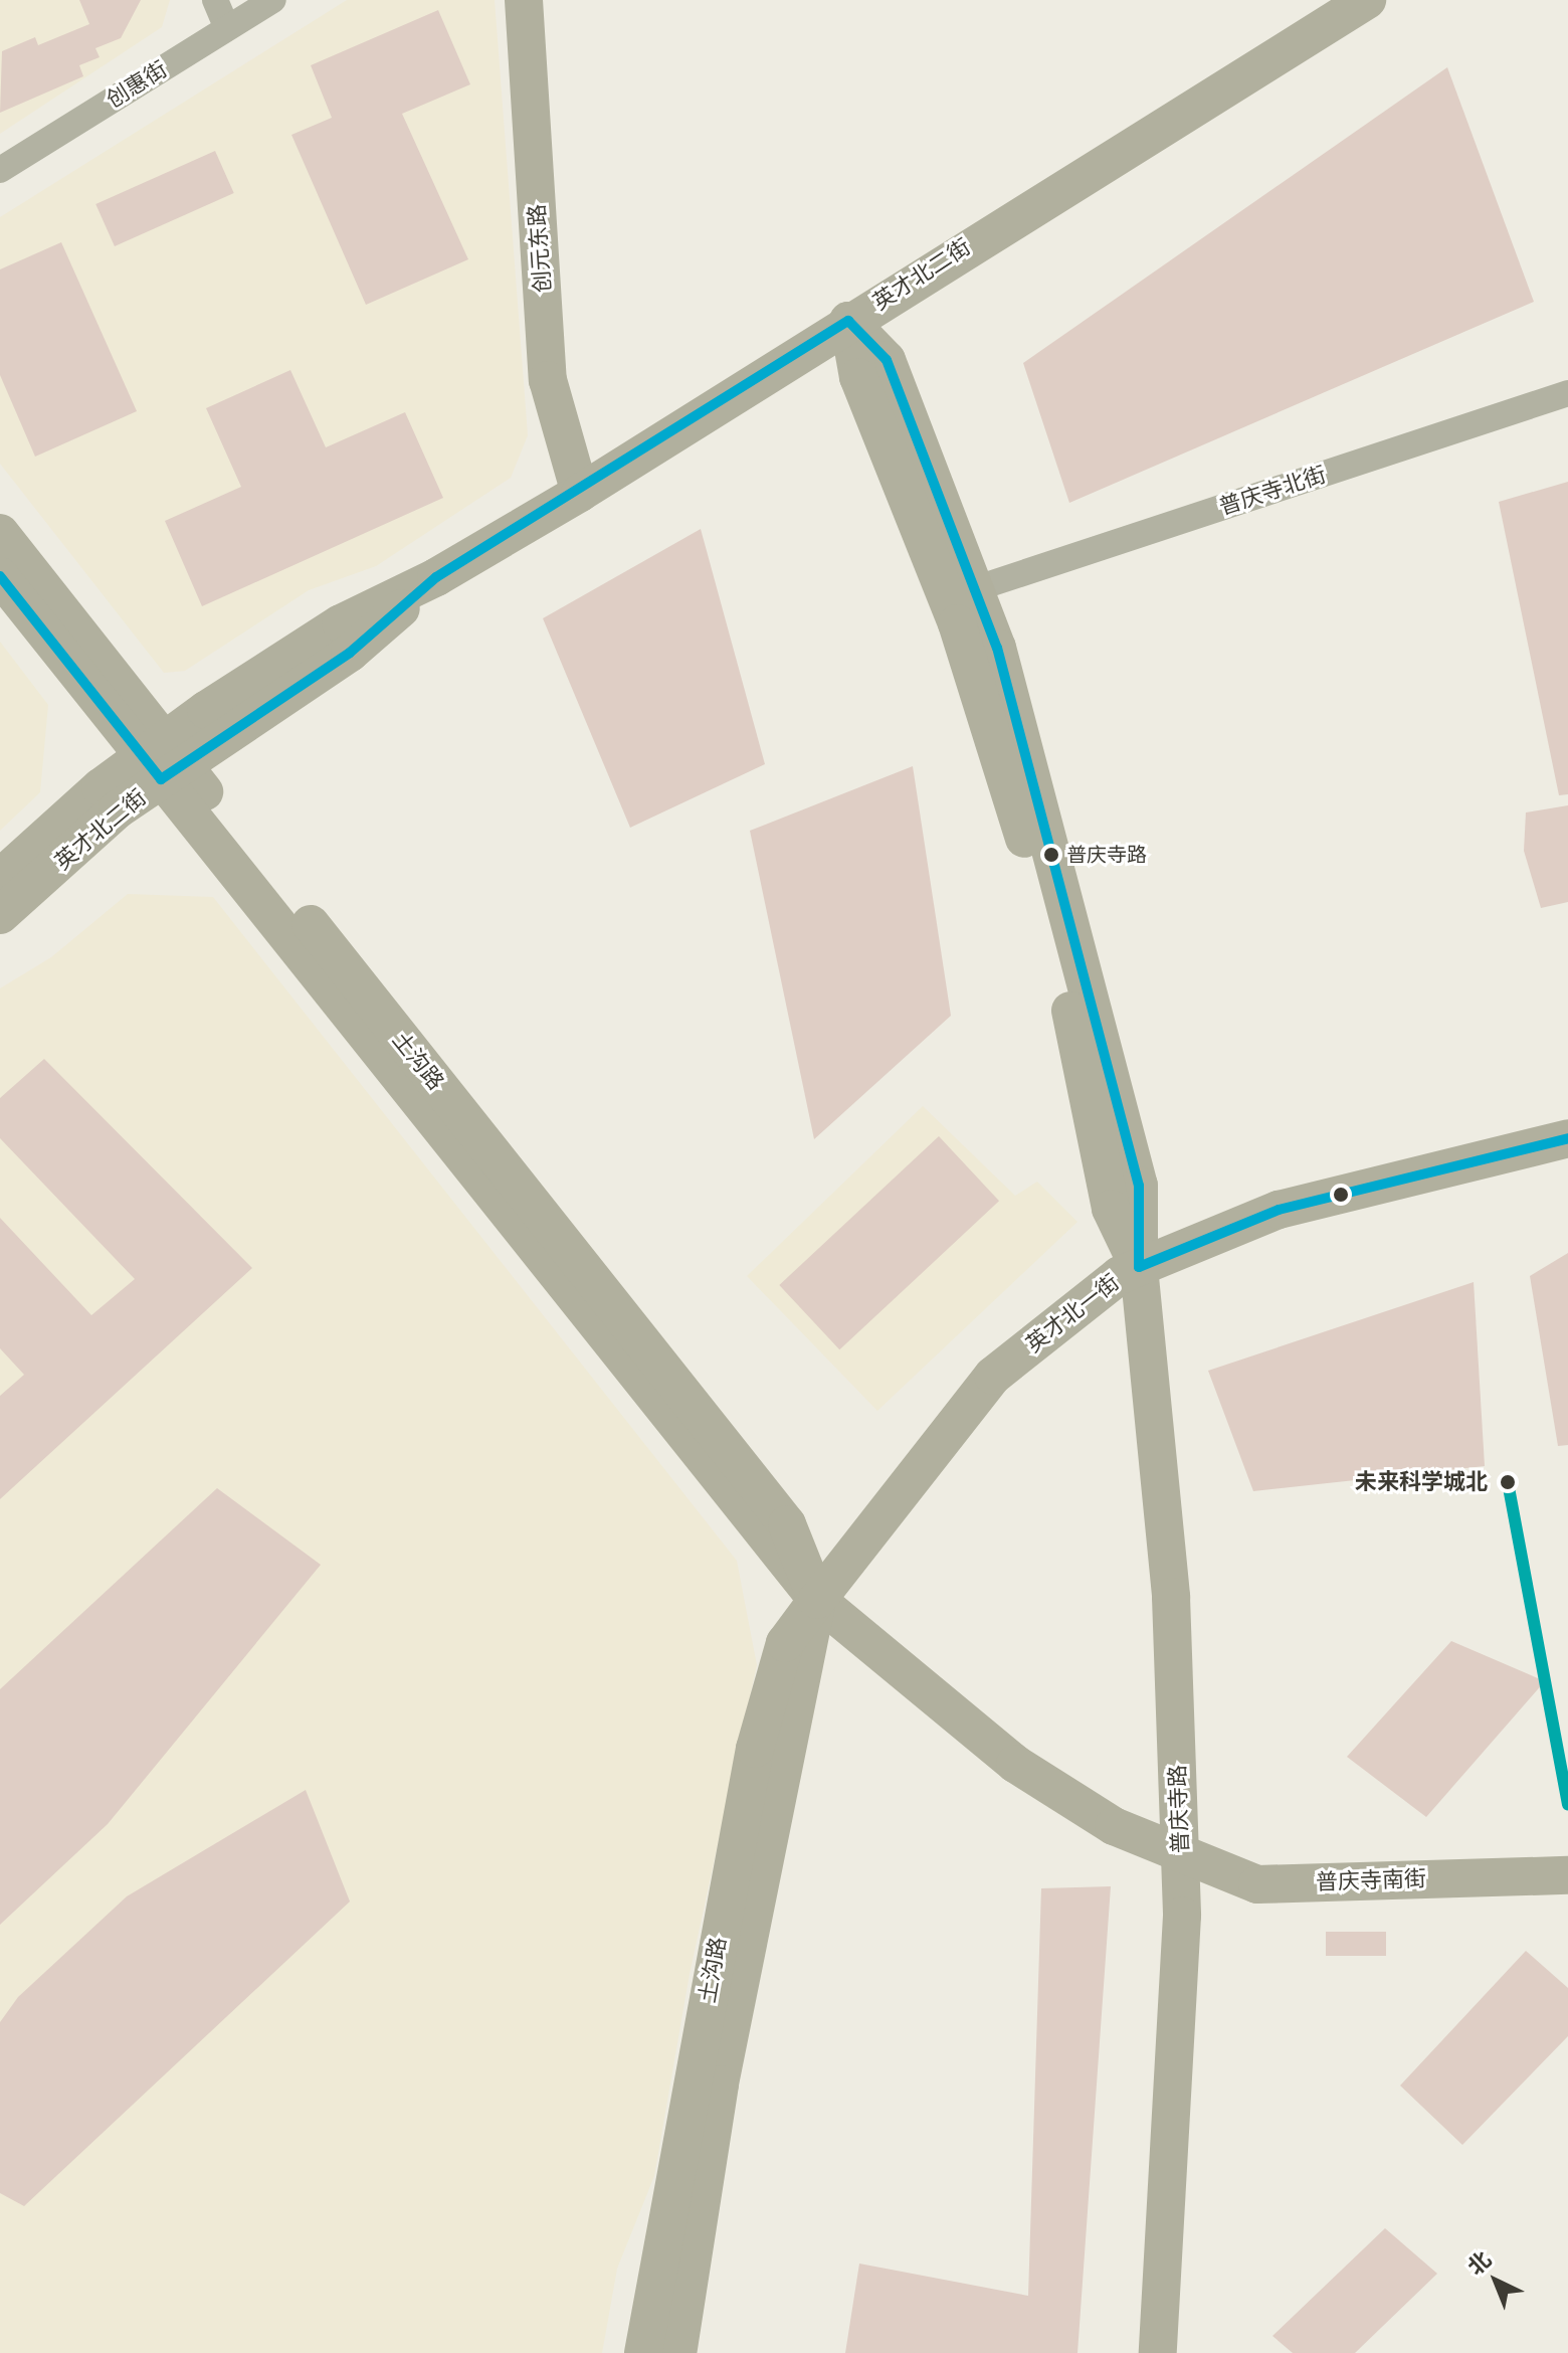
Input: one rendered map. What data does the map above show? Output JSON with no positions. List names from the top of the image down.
{
  "streets": {
    "street": [
      "创惠街",
      "创元东路",
      "英才北二街",
      "普庆寺北街",
      "土沟路",
      "英才北一街",
      "普庆寺路",
      "普庆寺南街"
    ]
  },
  "crossings": [
    ["创元东路", "英才北二街"],
    ["英才北二街", "土沟路"],
    ["英才北二街", "普庆寺路"],
    ["普庆寺北街", "普庆寺路"],
    ["土沟路", "英才北一街"],
    ["土沟路", "普庆寺南街"],
    ["英才北一街", "普庆寺路"],
    ["英才北一街", "普庆寺南街"],
    ["普庆寺路", "普庆寺南街"]
  ],
  "places": ["普庆寺路", "未来科学城北"],
  "north": "top left"
}
